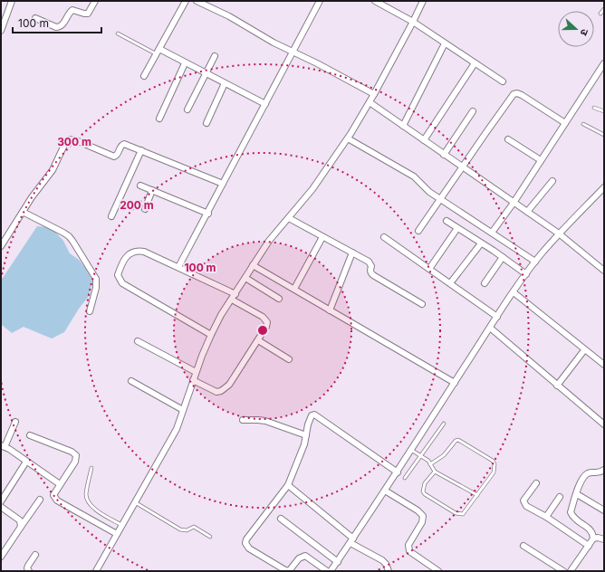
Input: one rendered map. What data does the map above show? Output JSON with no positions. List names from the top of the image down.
{
  "scale_bar": "100 m",
  "north": "right",
  "rings": ["300 m", "200 m", "100 m"]
}
